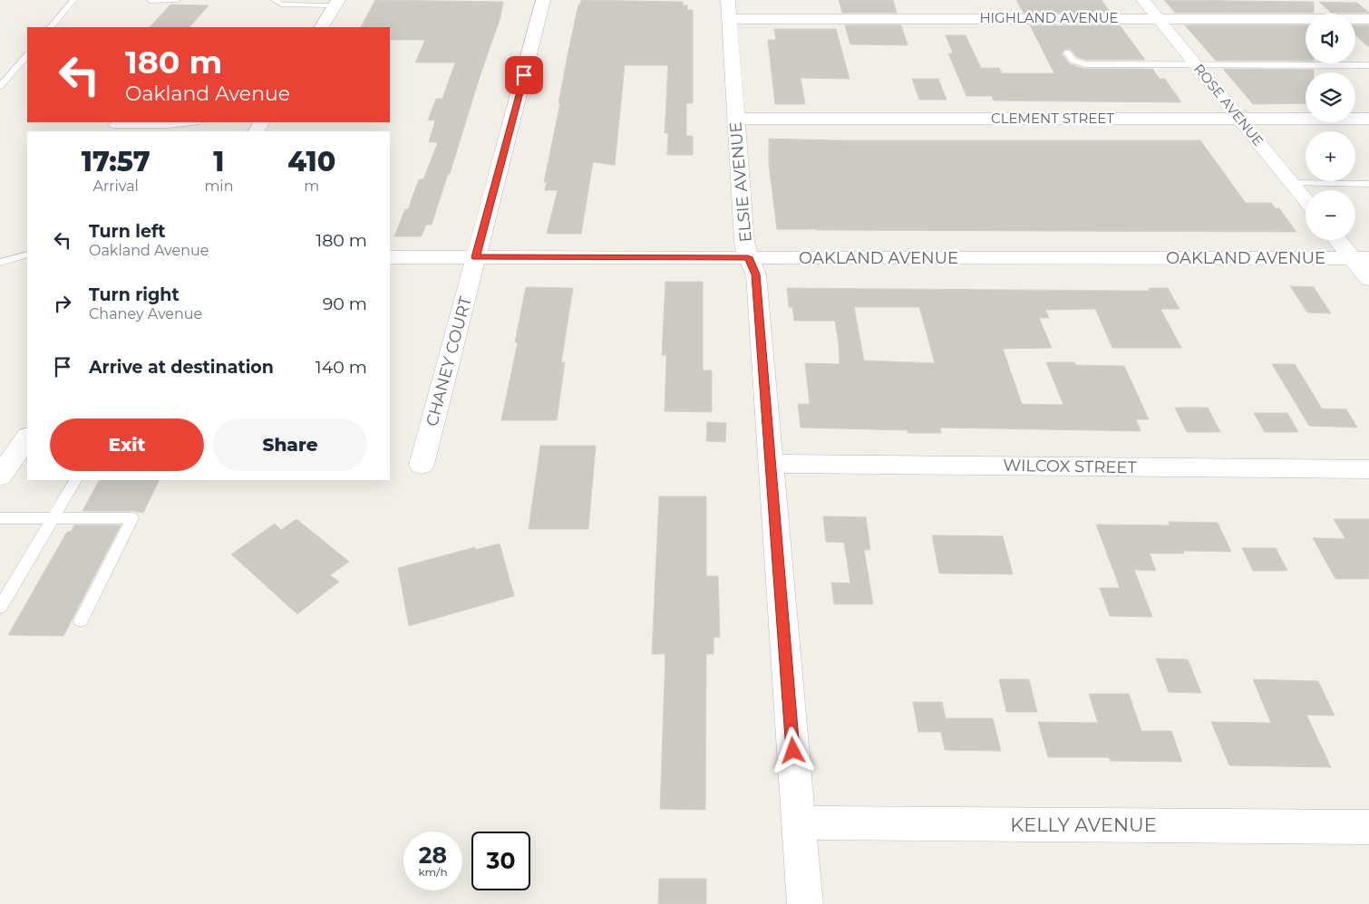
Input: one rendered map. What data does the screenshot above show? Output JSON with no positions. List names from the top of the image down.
{
  "streets": {
    "street": [
      "HIGHLAND AVENUE",
      "ROSE AVENUE",
      "CLEMENT STREET",
      "ELSIE AVENUE",
      "OAKLAND AVENUE",
      "CHANEY COURT",
      "WILCOX STREET",
      "KELLY AVENUE"
    ]
  },
  "crossings": [
    ["HIGHLAND AVENUE", "ROSE AVENUE"],
    ["HIGHLAND AVENUE", "ELSIE AVENUE"],
    ["ROSE AVENUE", "CLEMENT STREET"],
    ["CLEMENT STREET", "ELSIE AVENUE"],
    ["ELSIE AVENUE", "OAKLAND AVENUE"],
    ["ELSIE AVENUE", "WILCOX STREET"],
    ["ELSIE AVENUE", "KELLY AVENUE"],
    ["OAKLAND AVENUE", "CHANEY COURT"]
  ],
  "page": {
    "map_buttons": ["+", "−"],
    "turn": ["180 m", "Oakland Avenue"],
    "eta": [
      "17:57",
      "Arrival",
      "1",
      "min",
      "410",
      "m"
    ],
    "list": [
      {
        "name": "Turn left",
        "note": "Oakland Avenue",
        "value": "180 m"
      },
      {
        "name": "Turn right",
        "note": "Chaney Avenue",
        "value": "90 m"
      },
      {
        "name": "Arrive at destination",
        "value": "140 m"
      }
    ],
    "buttons": ["Exit", "Share"],
    "speed": "28 km/h",
    "limit": "30"
  }
}
